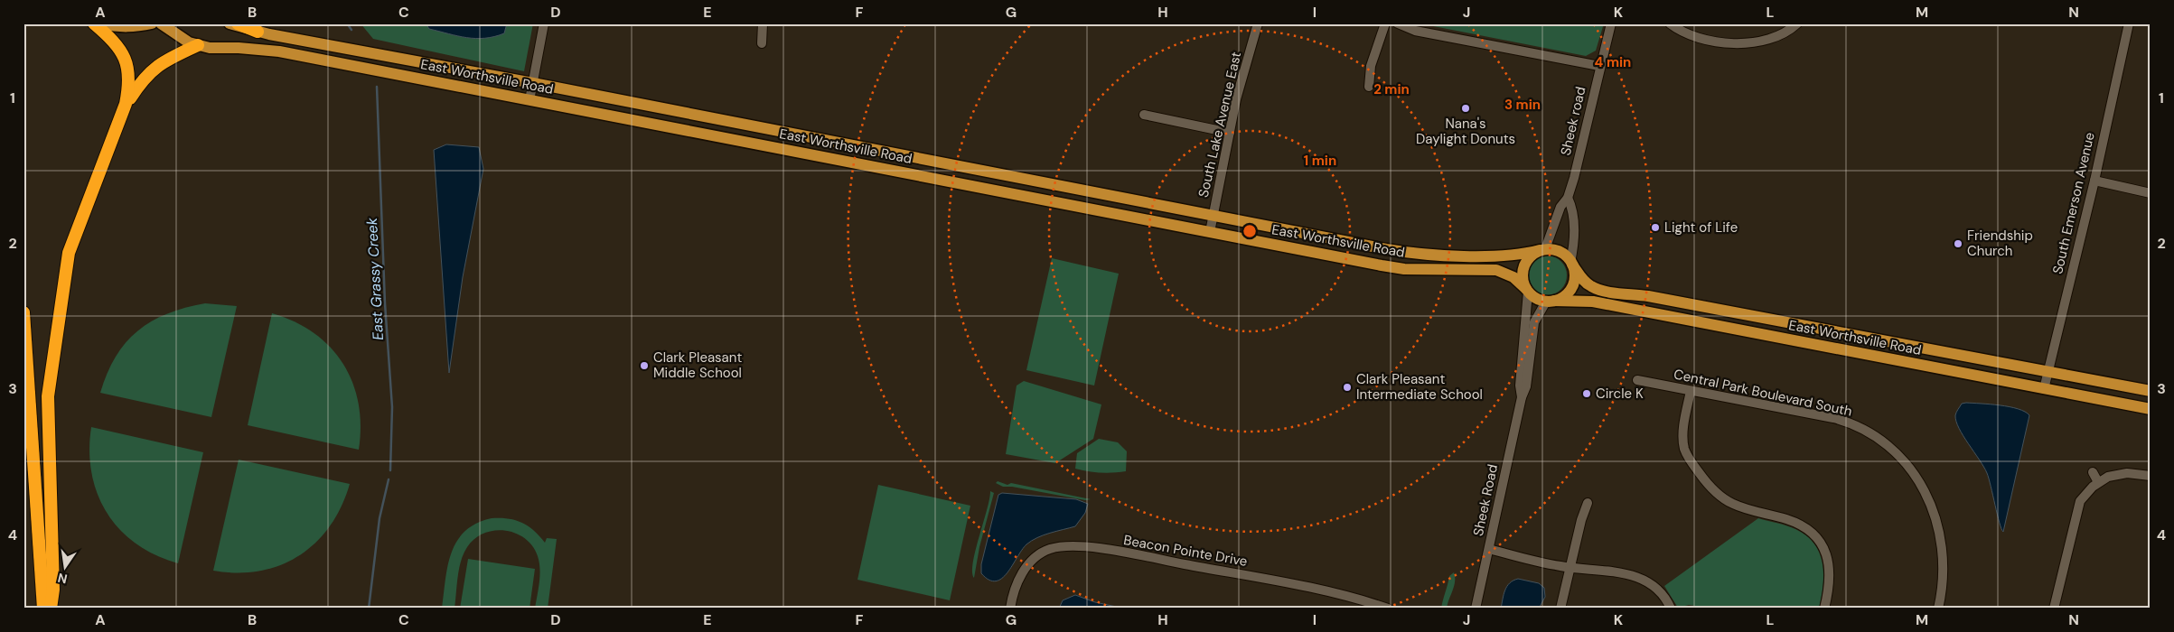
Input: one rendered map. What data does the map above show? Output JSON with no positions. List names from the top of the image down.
{
  "streets": {
    "main road": ["East Worthsville Road"],
    "street": [
      "Sheek road",
      "South Lake Avenue East",
      "South Emerson Avenue",
      "Central Park Boulevard South",
      "Sheek Road",
      "Beacon Pointe Drive"
    ]
  },
  "crossings": [
    ["East Worthsville Road", "Sheek road"],
    ["East Worthsville Road", "South Lake Avenue East"],
    ["East Worthsville Road", "South Emerson Avenue"],
    ["East Worthsville Road", "Sheek Road"],
    ["Sheek road", "Sheek Road"]
  ],
  "water": ["East Grassy Creek"],
  "places": [
    "Nana's Daylight Donuts",
    "Light of Life",
    "Friendship Church",
    "Clark Pleasant Middle School",
    "Clark Pleasant Intermediate School",
    "Circle K"
  ],
  "north": "bottom",
  "grid": {
    "columns": [
      "A",
      "B",
      "C",
      "D",
      "E",
      "F",
      "G",
      "H",
      "I",
      "J",
      "K",
      "L",
      "M",
      "N"
    ],
    "rows": [
      "1",
      "2",
      "3",
      "4"
    ]
  },
  "rings": [
    "4 min",
    "2 min",
    "3 min",
    "1 min"
  ]
}
